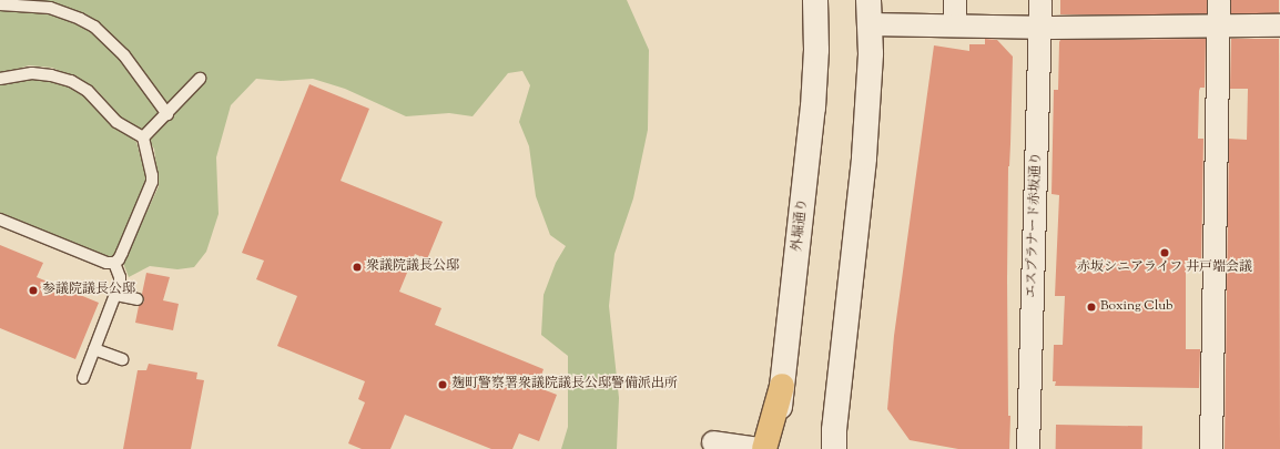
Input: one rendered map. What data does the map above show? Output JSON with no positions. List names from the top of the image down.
{
  "streets": {
    "main road": ["外堀通り"],
    "street": ["エスプラナード赤坂通り"]
  },
  "places": [
    "赤坂シニアライフ 井戸端会議",
    "衆議院議長公邸",
    "参議院議長公邸",
    "Boxing Club",
    "麹町警察署衆議院議長公邸警備派出所"
  ]
}
